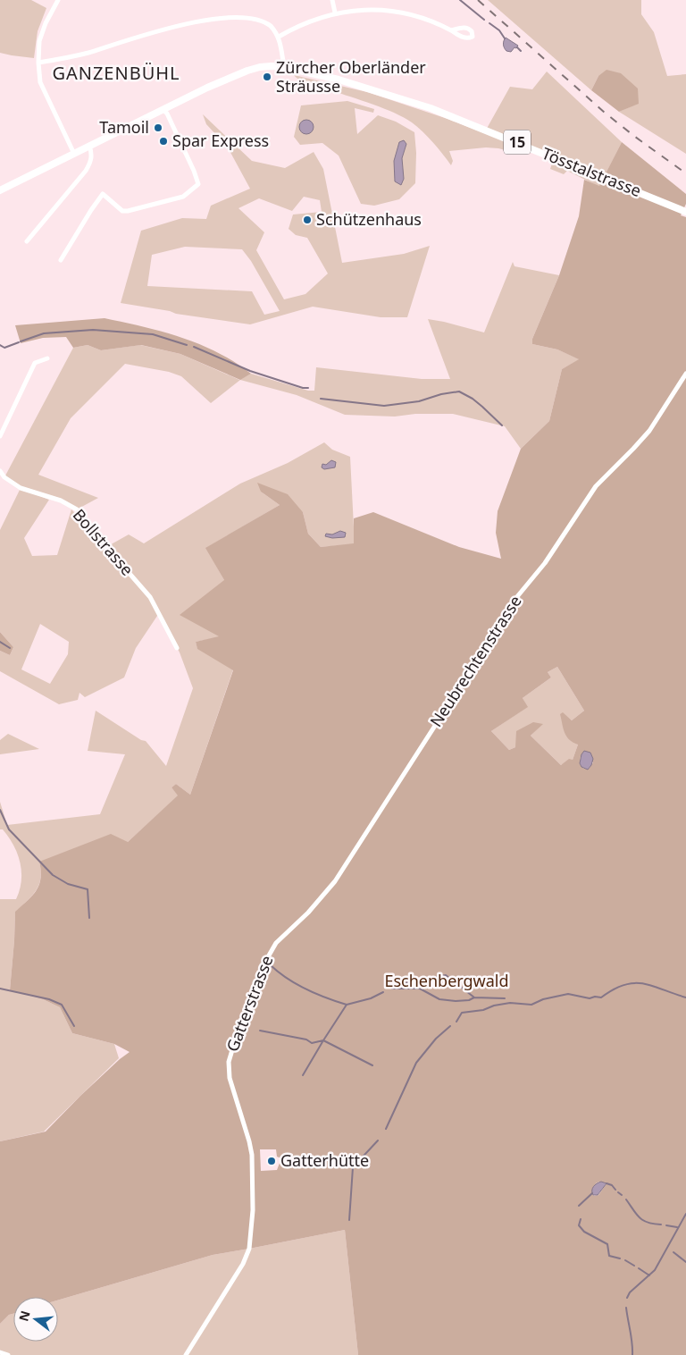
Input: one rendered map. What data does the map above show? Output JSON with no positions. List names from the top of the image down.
{
  "streets": {
    "main road": ["15", "Tösstalstrasse"],
    "street": ["Bollstrasse", "Neubrechtenstrasse", "Gatterstrasse"]
  },
  "crossings": [
    ["Neubrechtenstrasse", "Gatterstrasse"]
  ],
  "districts": ["GANZENBÜHL"],
  "parks": ["Eschenbergwald"],
  "places": [
    "Zürcher Oberländer Sträusse",
    "Tamoil",
    "Spar Express",
    "Schützenhaus",
    "Gatterhütte"
  ],
  "north": "left"
}
